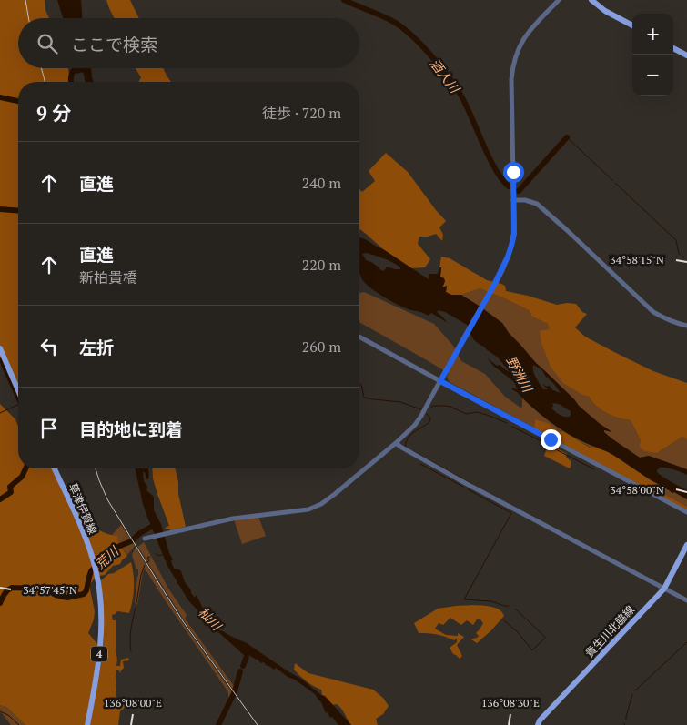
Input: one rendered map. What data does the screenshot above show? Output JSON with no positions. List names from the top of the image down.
{
  "streets": {
    "main road": ["草津伊賀線", "貴生川北脇線", "4"]
  },
  "water": [
    "酒人川",
    "野洲川",
    "荒川",
    "杣川"
  ],
  "page": {
    "map_buttons": ["+", "−"],
    "search": "ここで検索",
    "heading": ["9 分", "徒歩 · 720 m"],
    "list": [
      ["直進", "240 m"],
      ["直進", "新柏貴橋", "220 m"],
      ["左折", "260 m"],
      "目的地に到着"
    ]
  },
  "coordinates": [
    "34°58'15\"N",
    "34°58'00\"N",
    "34°57'45\"N",
    "136°08'00\"E",
    "136°08'30\"E"
  ]
}
